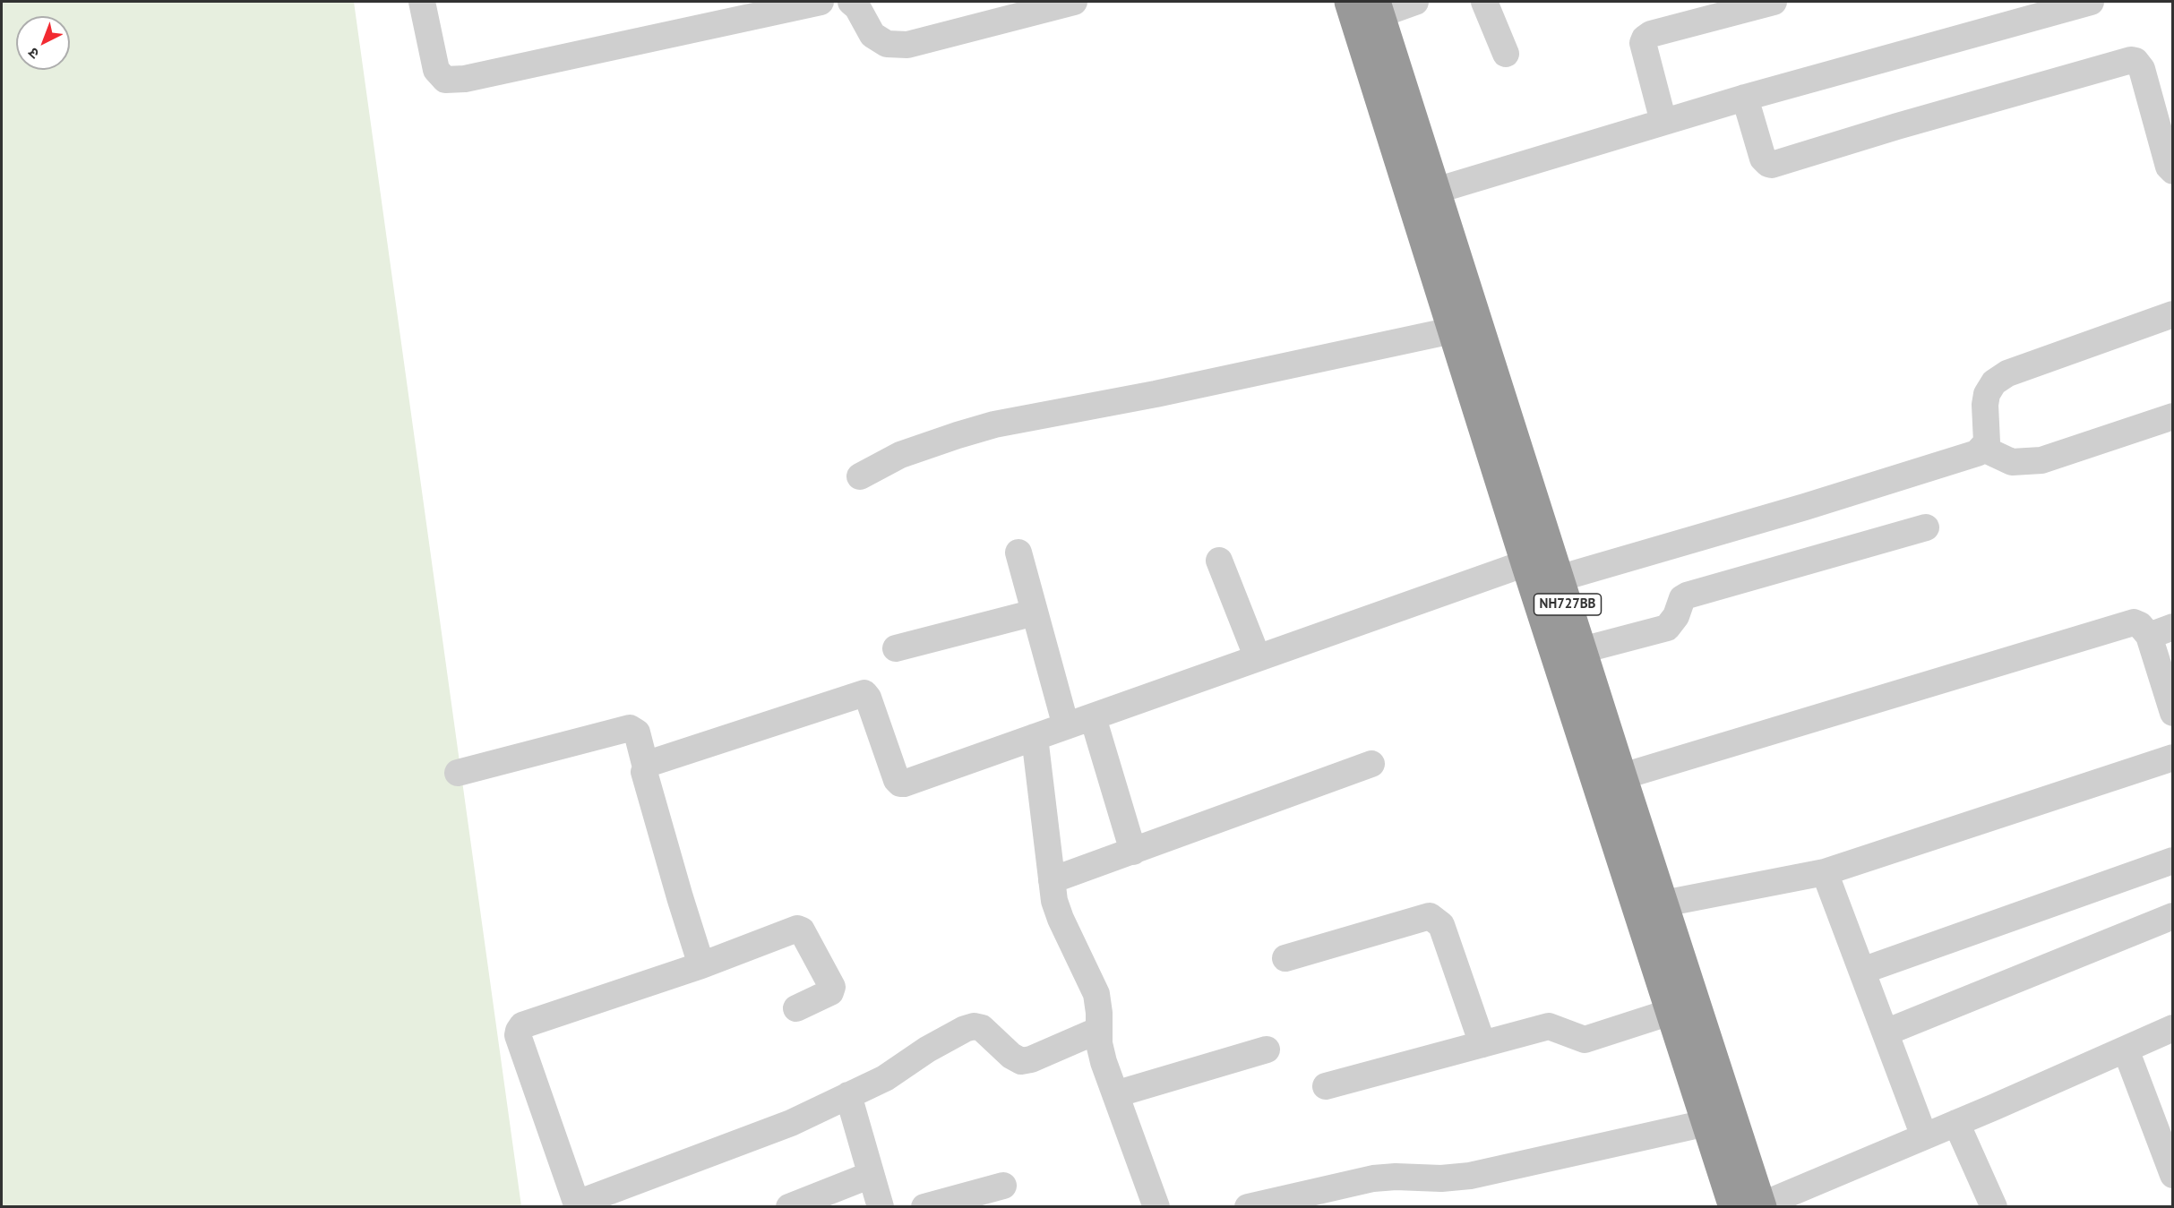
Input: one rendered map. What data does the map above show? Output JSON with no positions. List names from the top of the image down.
{
  "streets": {
    "highway": ["NH727BB"]
  },
  "north": "bottom left"
}
